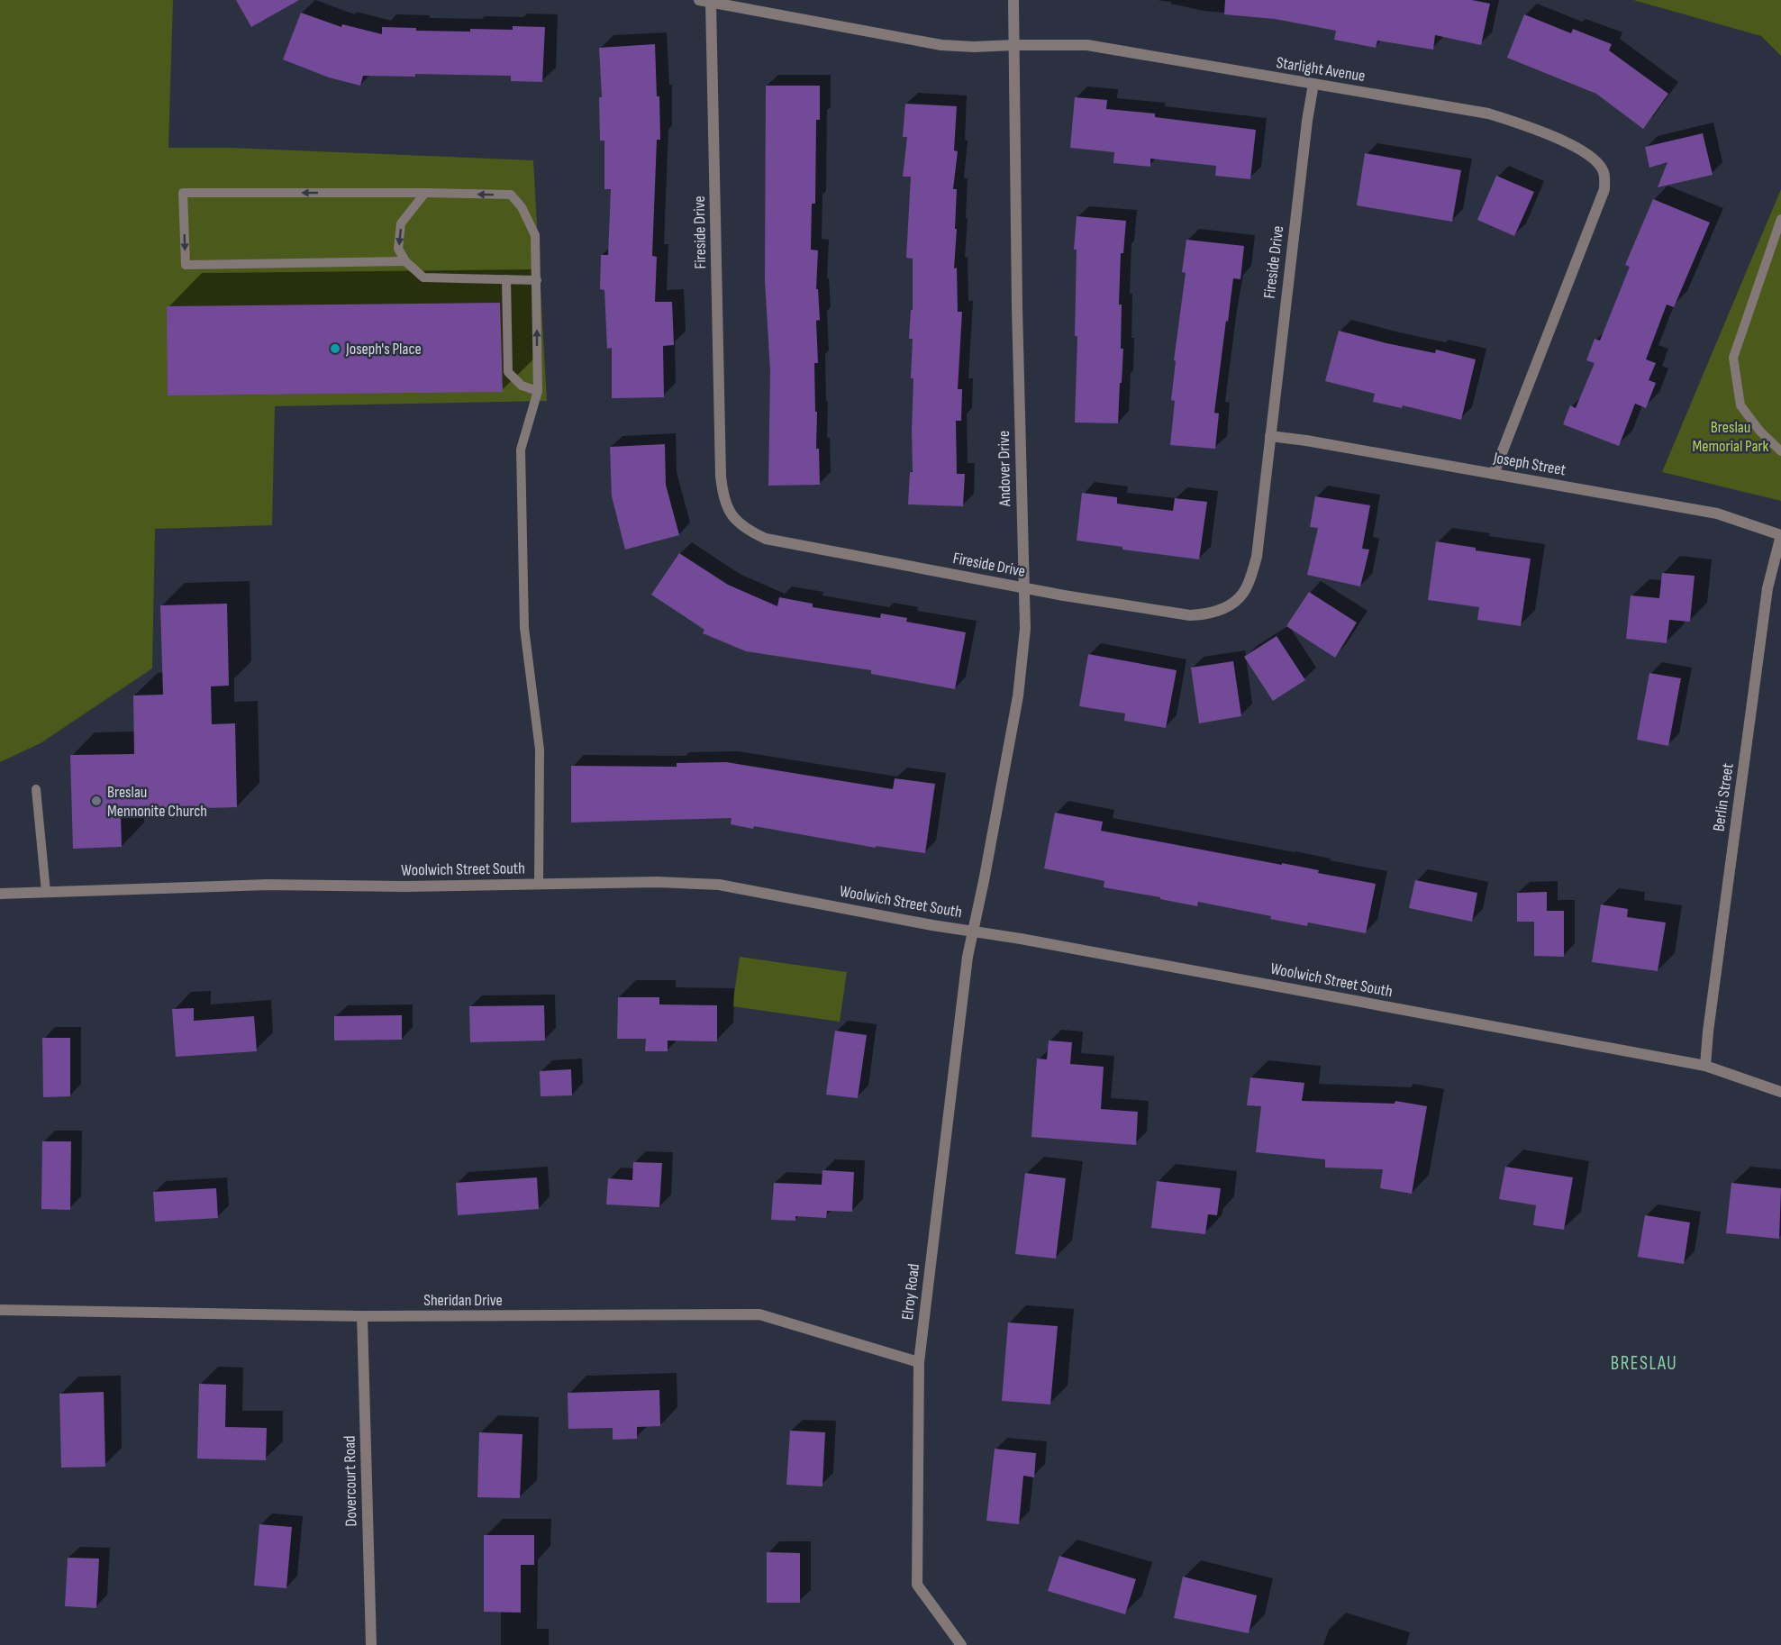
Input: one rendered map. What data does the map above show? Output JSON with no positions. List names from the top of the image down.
{
  "streets": {
    "street": [
      "Starlight Avenue",
      "Fireside Drive",
      "Joseph Street",
      "Andover Drive",
      "Berlin Street",
      "Woolwich Street South",
      "Elroy Road",
      "Sheridan Drive",
      "Dovercourt Road"
    ]
  },
  "crossings": [
    ["Starlight Avenue", "Fireside Drive"],
    ["Starlight Avenue", "Joseph Street"],
    ["Starlight Avenue", "Andover Drive"],
    ["Fireside Drive", "Joseph Street"],
    ["Fireside Drive", "Andover Drive"],
    ["Joseph Street", "Berlin Street"],
    ["Andover Drive", "Woolwich Street South"],
    ["Andover Drive", "Elroy Road"],
    ["Berlin Street", "Woolwich Street South"],
    ["Woolwich Street South", "Elroy Road"],
    ["Elroy Road", "Sheridan Drive"],
    ["Sheridan Drive", "Dovercourt Road"]
  ],
  "districts": ["BRESLAU"],
  "parks": ["Breslau Memorial Park"],
  "places": ["Joseph's Place", "Breslau Mennonite Church"]
}
